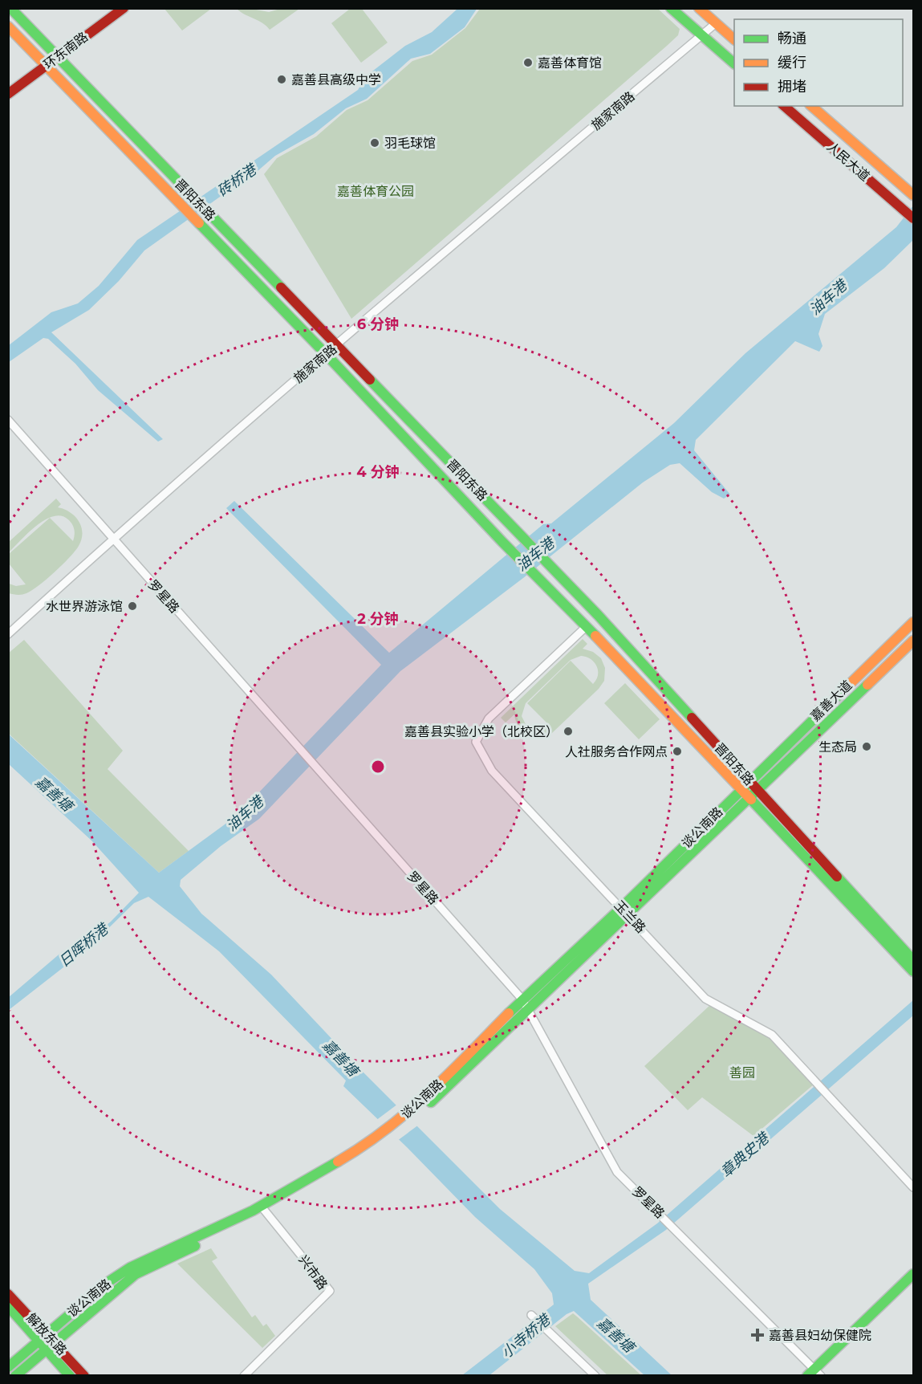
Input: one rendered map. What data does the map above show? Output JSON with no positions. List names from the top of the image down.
{
  "streets": {
    "main road": [
      "环东南路",
      "人民大道",
      "晋阳东路",
      "嘉善大道",
      "谈公南路",
      "解放东路"
    ],
    "street": [
      "施家南路",
      "罗星路",
      "玉兰路",
      "兴市路"
    ]
  },
  "crossings": [
    ["环东南路", "晋阳东路"],
    ["施家南路", "晋阳东路"],
    ["施家南路", "罗星路"],
    ["晋阳东路", "嘉善大道"],
    ["晋阳东路", "谈公南路"],
    ["晋阳东路", "玉兰路"],
    ["罗星路", "谈公南路"],
    ["嘉善大道", "谈公南路"],
    ["谈公南路", "玉兰路"],
    ["谈公南路", "兴市路"],
    ["谈公南路", "解放东路"]
  ],
  "water": [
    "砖桥港",
    "油车港",
    "嘉善塘",
    "日晖桥港",
    "章典史港",
    "小寺桥港"
  ],
  "parks": ["嘉善体育公园", "善园"],
  "places": {
    "other": [
      "嘉善体育馆",
      "嘉善县高级中学",
      "羽毛球馆",
      "水世界游泳馆",
      "嘉善县实验小学（北校区）",
      "生态局",
      "人社服务合作网点"
    ],
    "health": ["嘉善县妇幼保健院"]
  },
  "legend": ["畅通", "缓行", "拥堵"],
  "rings": ["6 分钟", "4 分钟", "2 分钟"]
}
